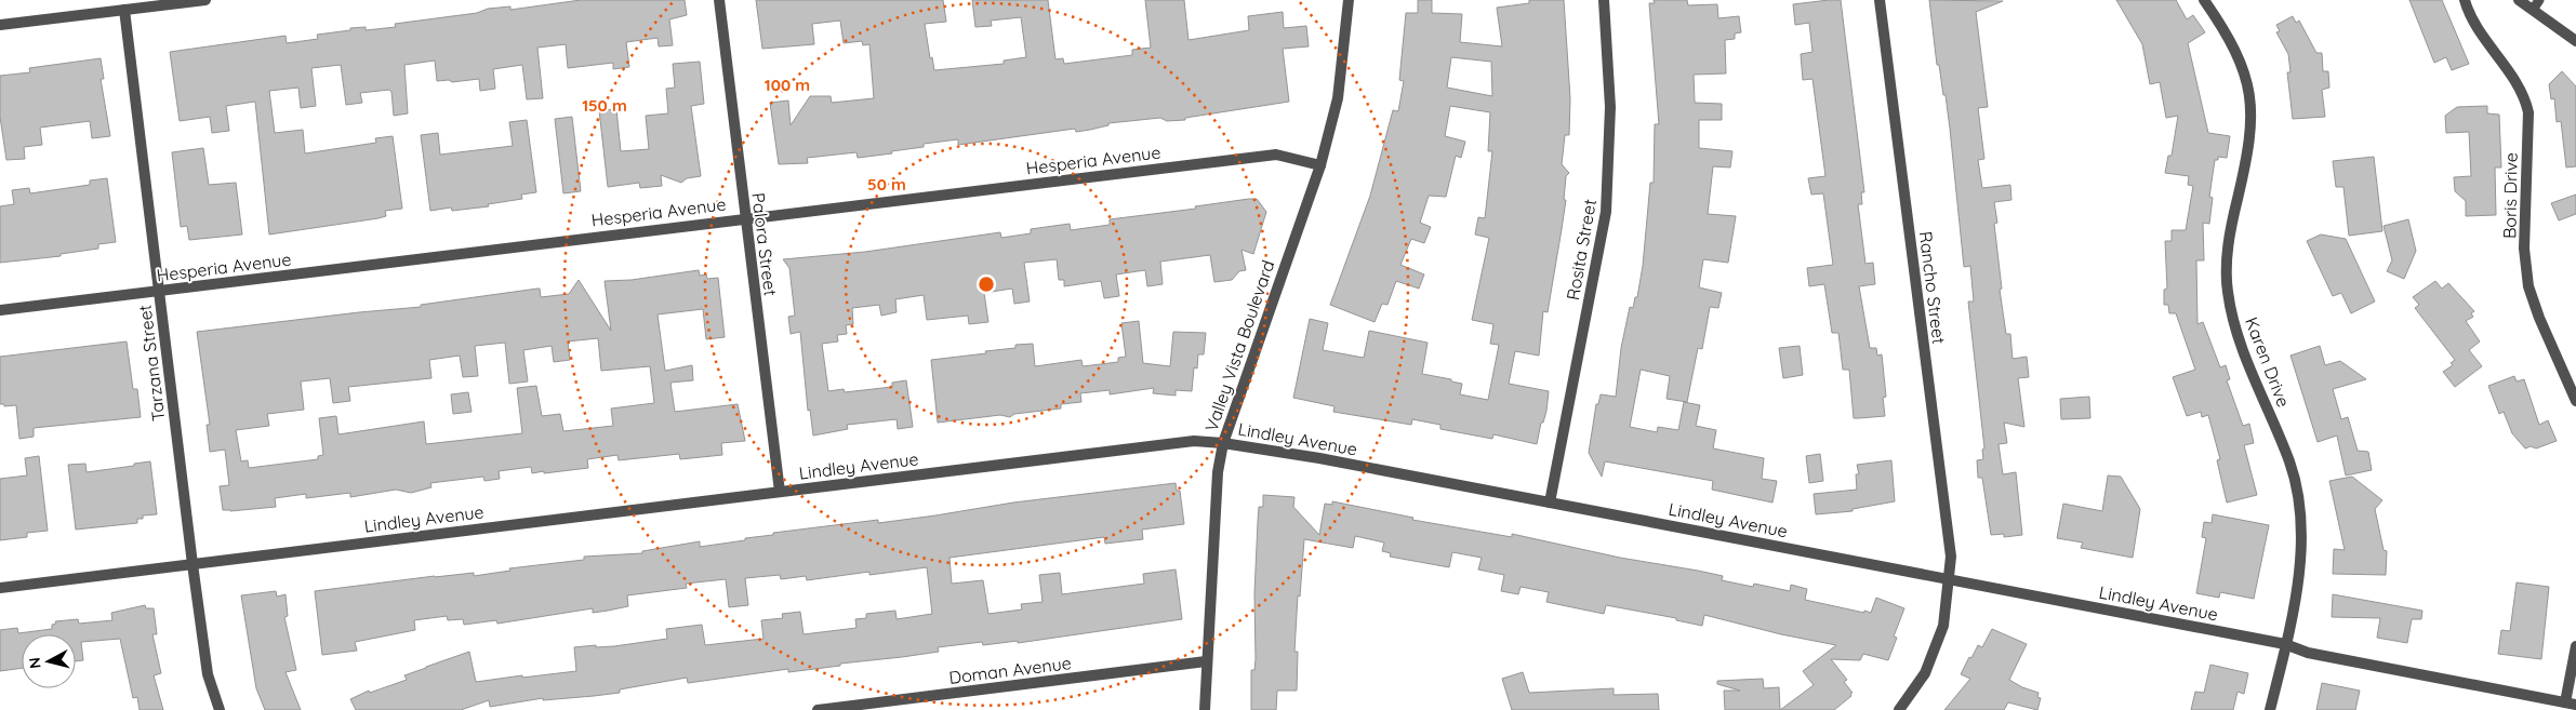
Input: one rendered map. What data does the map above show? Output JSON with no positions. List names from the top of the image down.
{
  "streets": {
    "street": [
      "Hesperia Avenue",
      "Boris Drive",
      "Palora Street",
      "Rosita Street",
      "Rancho Street",
      "Valley Vista Boulevard",
      "Karen Drive",
      "Tarzana Street",
      "Lindley Avenue",
      "Doman Avenue"
    ]
  },
  "crossings": [
    ["Hesperia Avenue", "Palora Street"],
    ["Hesperia Avenue", "Valley Vista Boulevard"],
    ["Hesperia Avenue", "Tarzana Street"],
    ["Palora Street", "Lindley Avenue"],
    ["Rosita Street", "Lindley Avenue"],
    ["Rancho Street", "Lindley Avenue"],
    ["Valley Vista Boulevard", "Lindley Avenue"],
    ["Valley Vista Boulevard", "Doman Avenue"],
    ["Karen Drive", "Lindley Avenue"],
    ["Tarzana Street", "Lindley Avenue"]
  ],
  "north": "left",
  "rings": ["100 m", "150 m", "50 m"]
}
